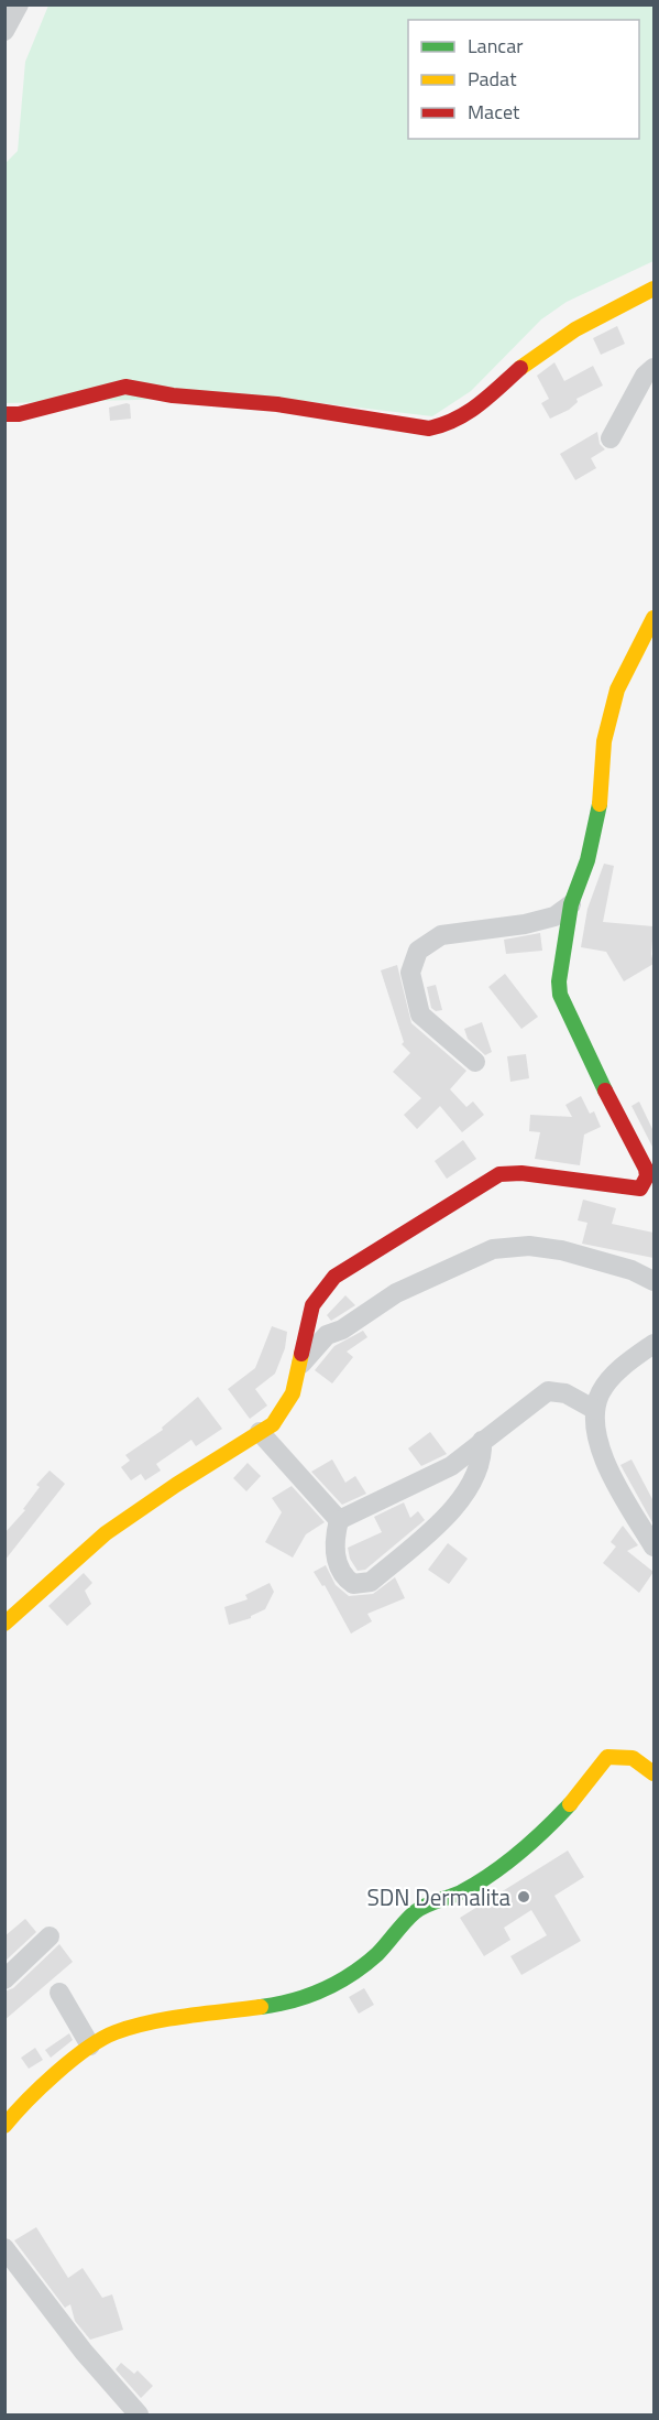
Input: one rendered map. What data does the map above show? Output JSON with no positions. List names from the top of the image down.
{
  "places": ["SDN Dermalita"],
  "legend": ["Lancar", "Padat", "Macet"]
}
